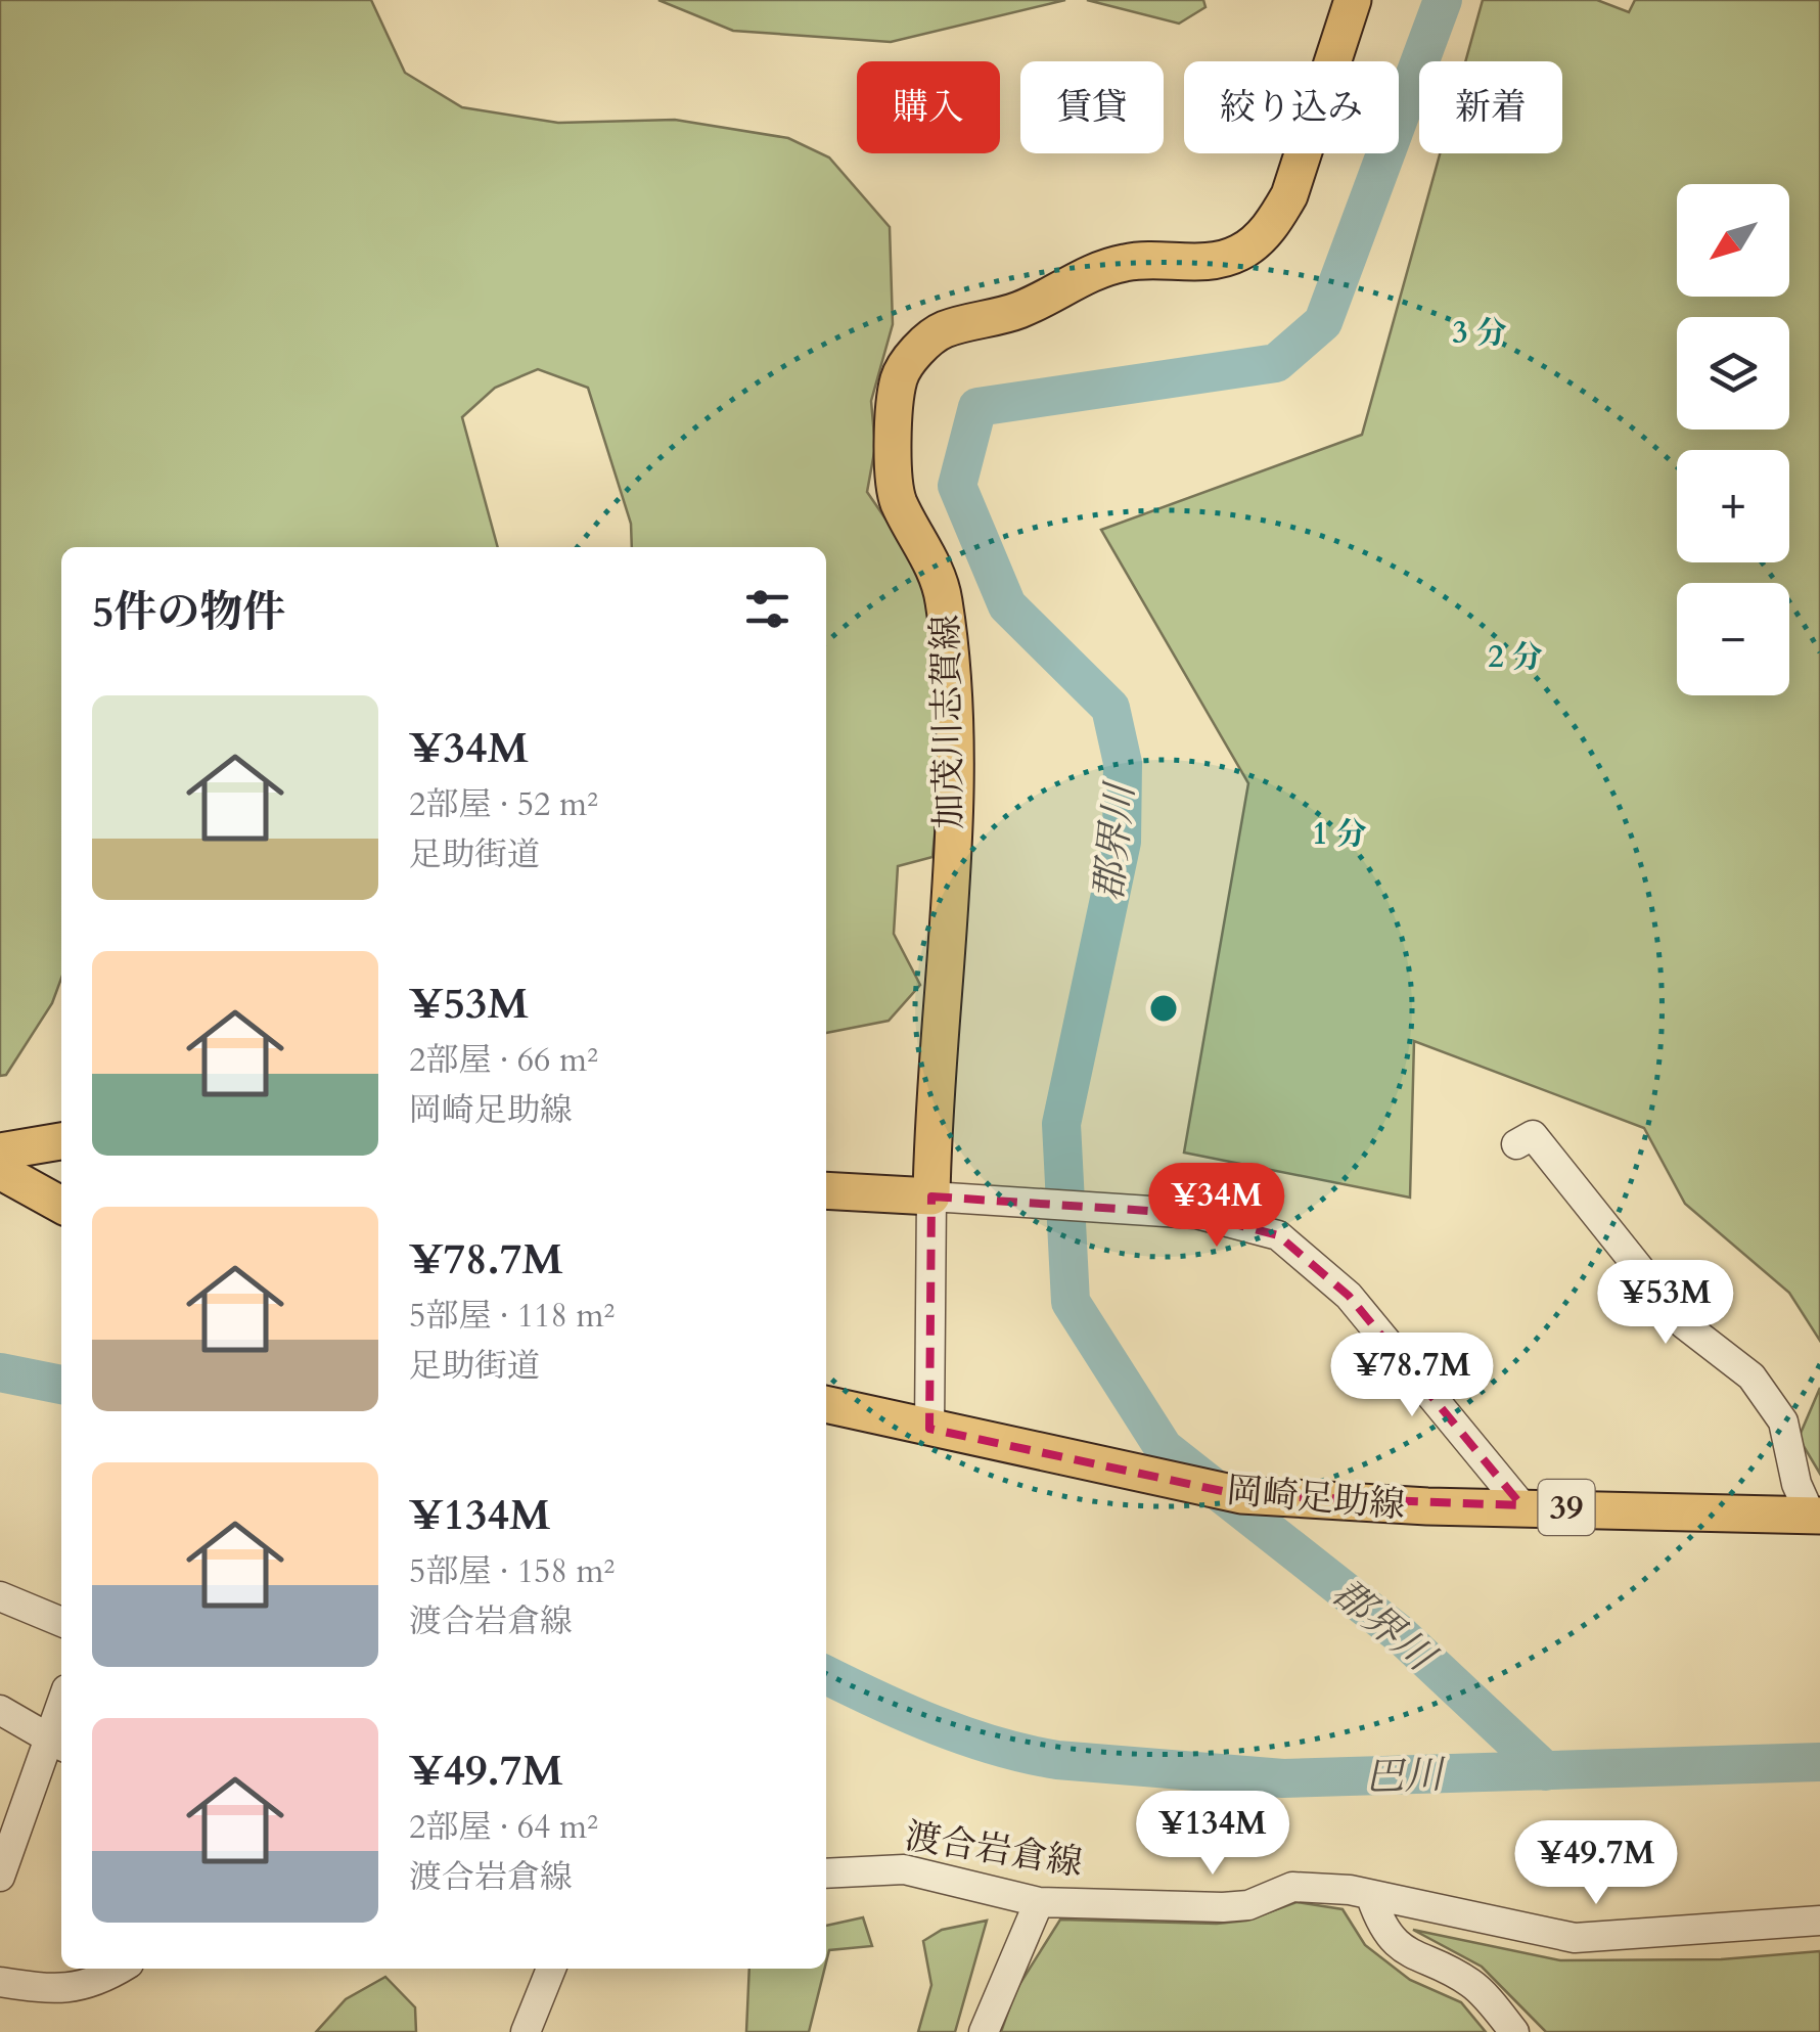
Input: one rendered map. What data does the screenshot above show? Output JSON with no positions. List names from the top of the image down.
{
  "streets": {
    "main road": ["加茂川志賀線", "岡崎足助線", "39"],
    "street": ["渡合岩倉線"]
  },
  "water": ["郡界川", "巴川"],
  "north": "bottom left",
  "page": {
    "chip": [
      "購入",
      "賃貸",
      "絞り込み",
      "新着"
    ],
    "map_buttons": ["+", "−"],
    "heading": "5件の物件",
    "list": [
      {
        "name": "¥34M",
        "note": "2部屋 · 52 m² · 足助街道"
      },
      {
        "name": "¥53M",
        "note": "2部屋 · 66 m² · 岡崎足助線"
      },
      {
        "name": "¥78.7M",
        "note": "5部屋 · 118 m² · 足助街道"
      },
      {
        "name": "¥134M",
        "note": "5部屋 · 158 m² · 渡合岩倉線"
      },
      {
        "name": "¥49.7M",
        "note": "2部屋 · 64 m² · 渡合岩倉線"
      }
    ],
    "price": [
      "¥34M",
      "¥53M",
      "¥78.7M",
      "¥134M",
      "¥49.7M"
    ]
  },
  "rings": ["3 分", "2 分", "1 分"]
}
